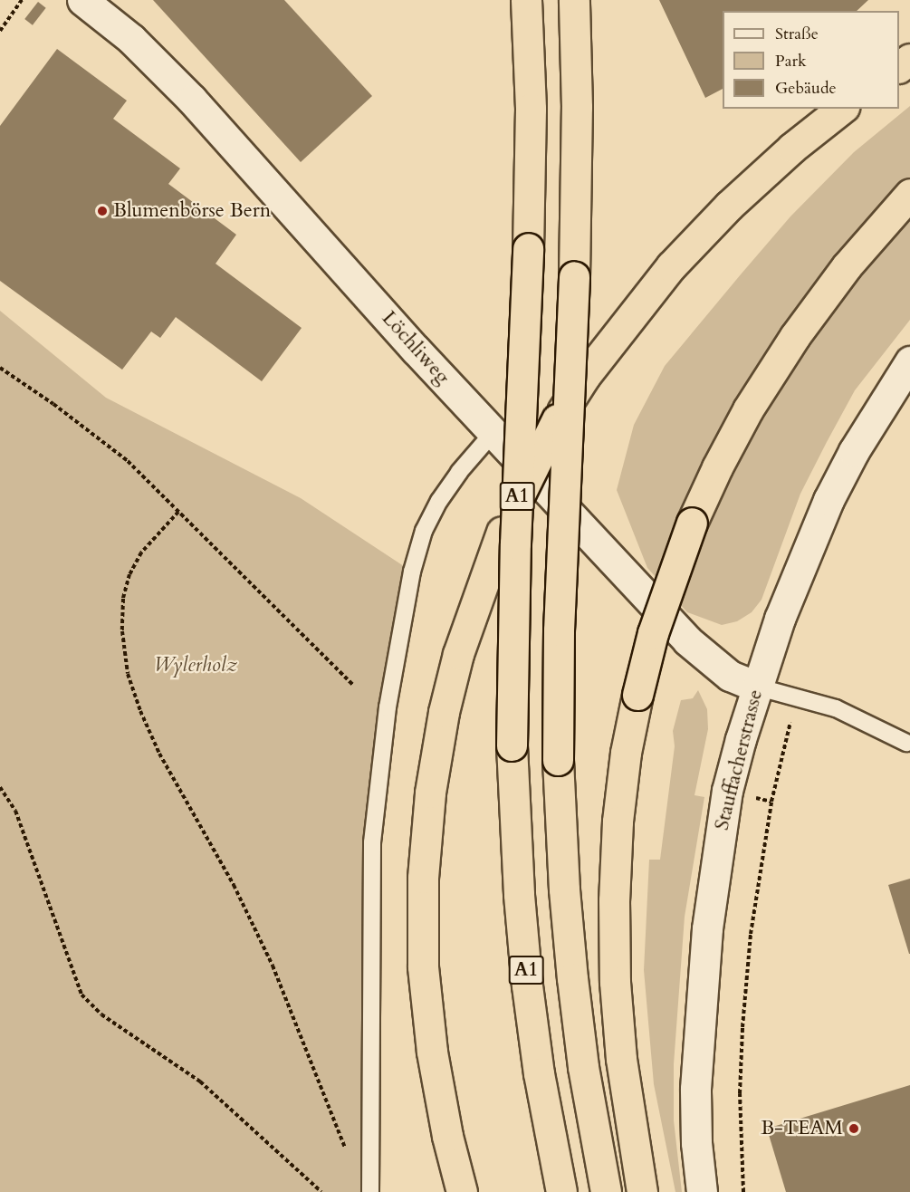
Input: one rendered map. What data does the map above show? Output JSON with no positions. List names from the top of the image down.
{
  "streets": {
    "highway": ["A1"],
    "street": ["Löchliweg", "Stauffacherstrasse"]
  },
  "crossings": [
    ["Löchliweg", "Stauffacherstrasse"]
  ],
  "parks": ["Wylerholz"],
  "places": ["Blumenbörse Bern", "B-TEAM"],
  "legend": ["Straße", "Park", "Gebäude"]
}
